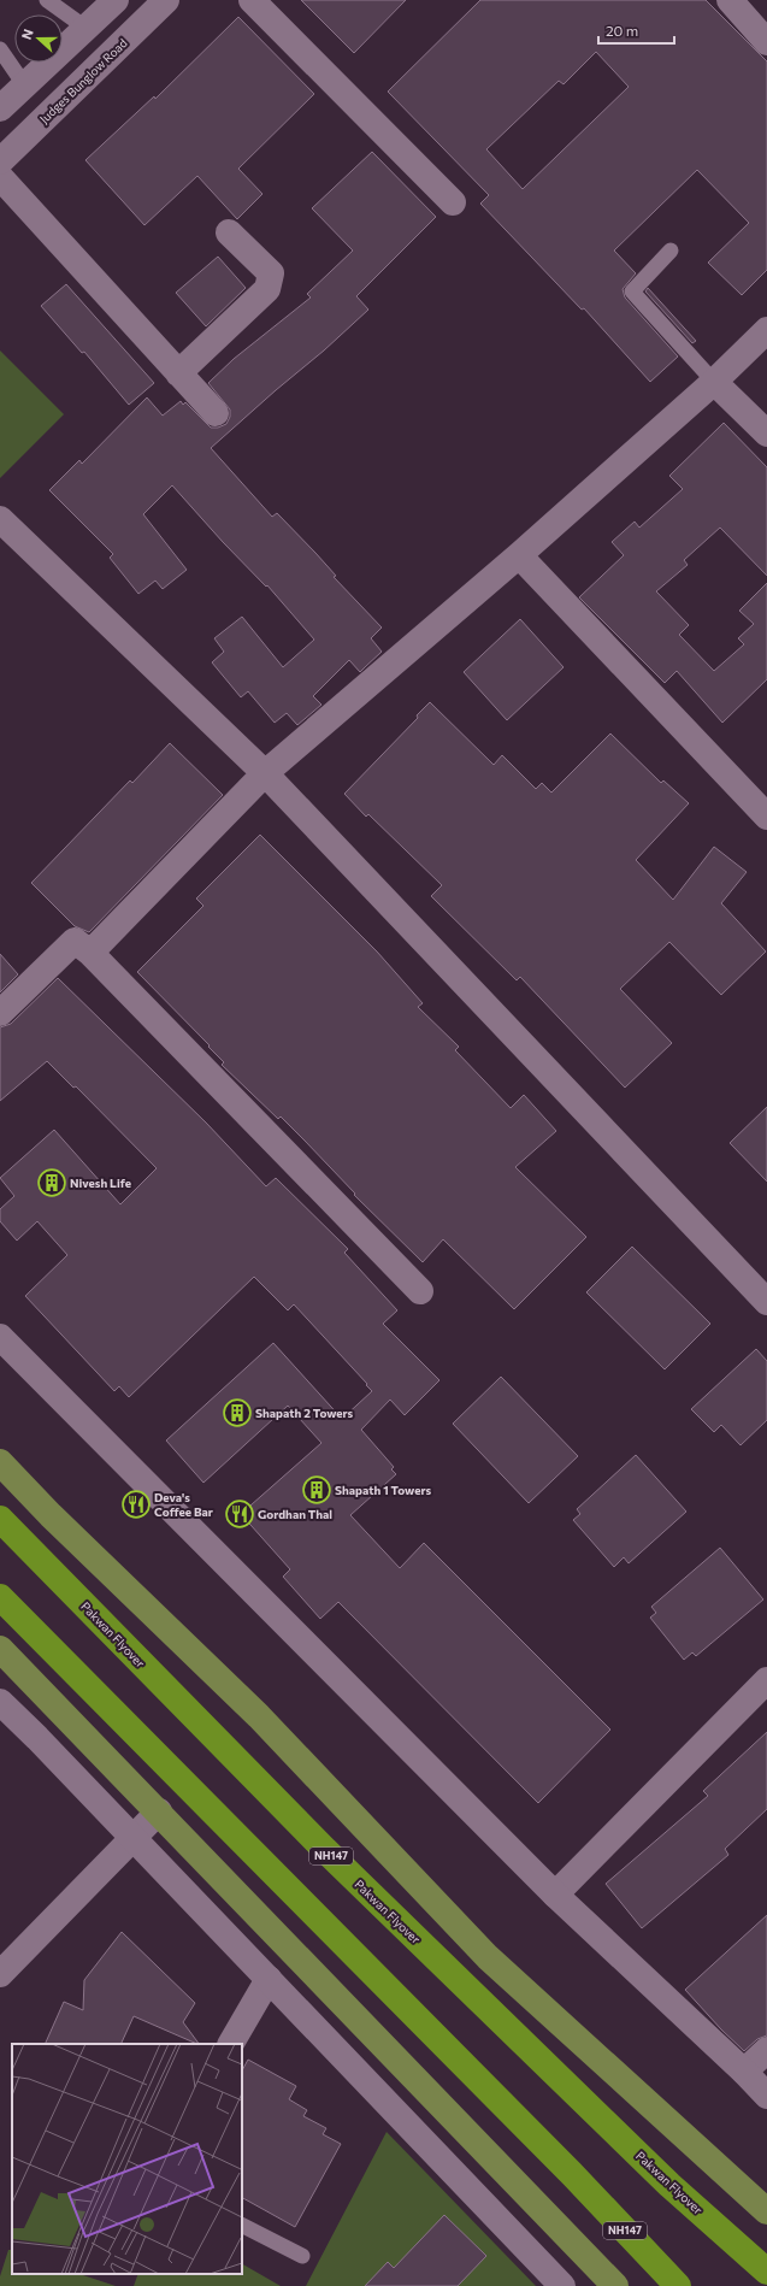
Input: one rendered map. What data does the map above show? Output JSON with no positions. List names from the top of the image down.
{
  "streets": {
    "highway": ["Pakwan Flyover", "NH147"],
    "street": ["Judges Bunglow Road"]
  },
  "places": {
    "building": ["Nivesh Life", "Shapath 2 Towers", "Shapath 1 Towers"],
    "restaurant": ["Deva's Coffee Bar", "Gordhan Thal"]
  },
  "scale_bar": "20 m",
  "north": "left"
}
